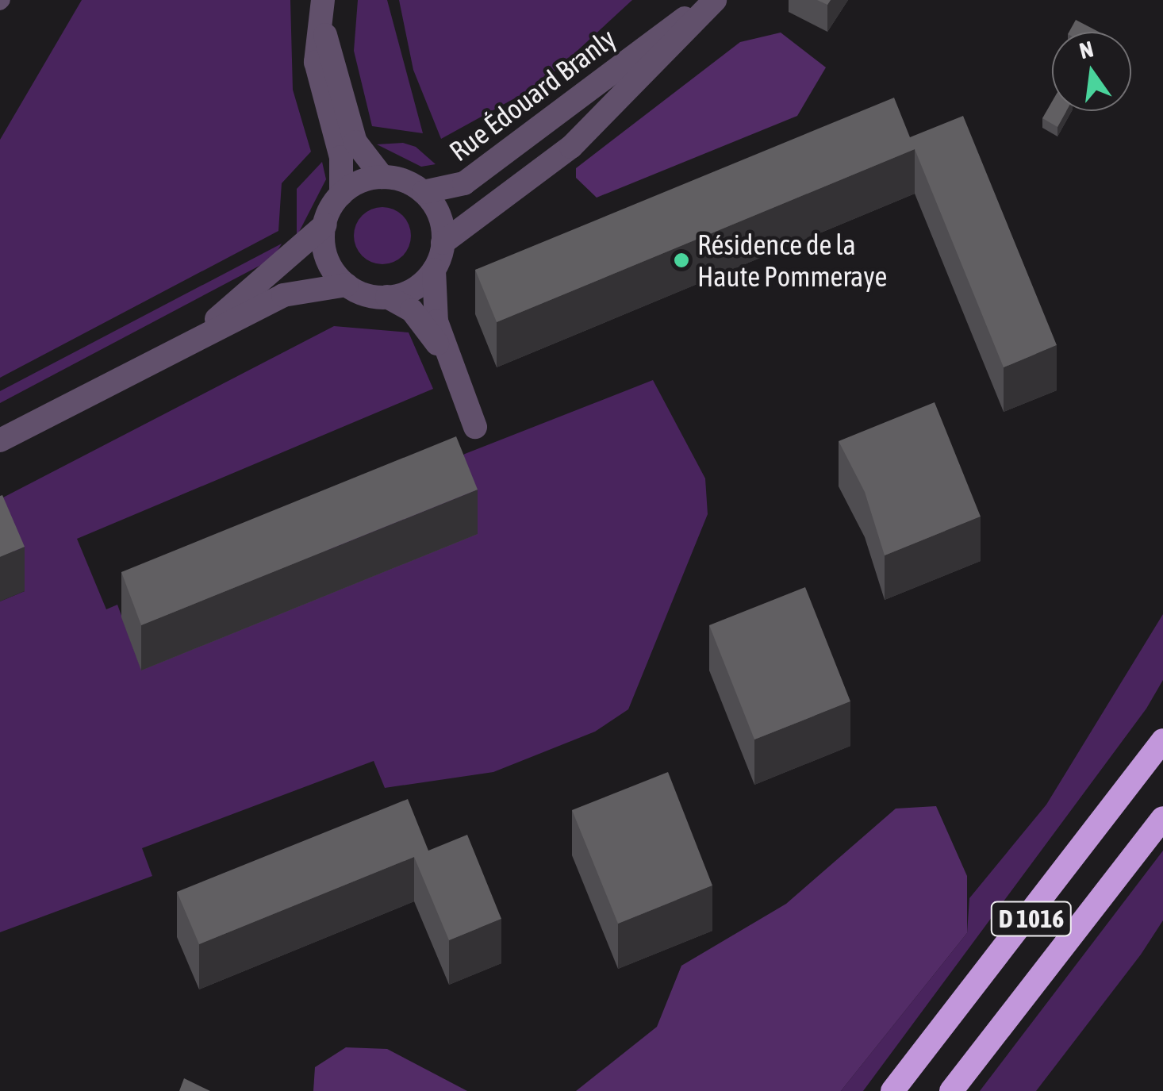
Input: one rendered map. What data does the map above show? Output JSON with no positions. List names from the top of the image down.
{
  "streets": {
    "highway": ["D 1016"],
    "street": ["Rue Édouard Branly"]
  },
  "places": ["Résidence de la Haute Pommeraye"],
  "north": "top"
}
